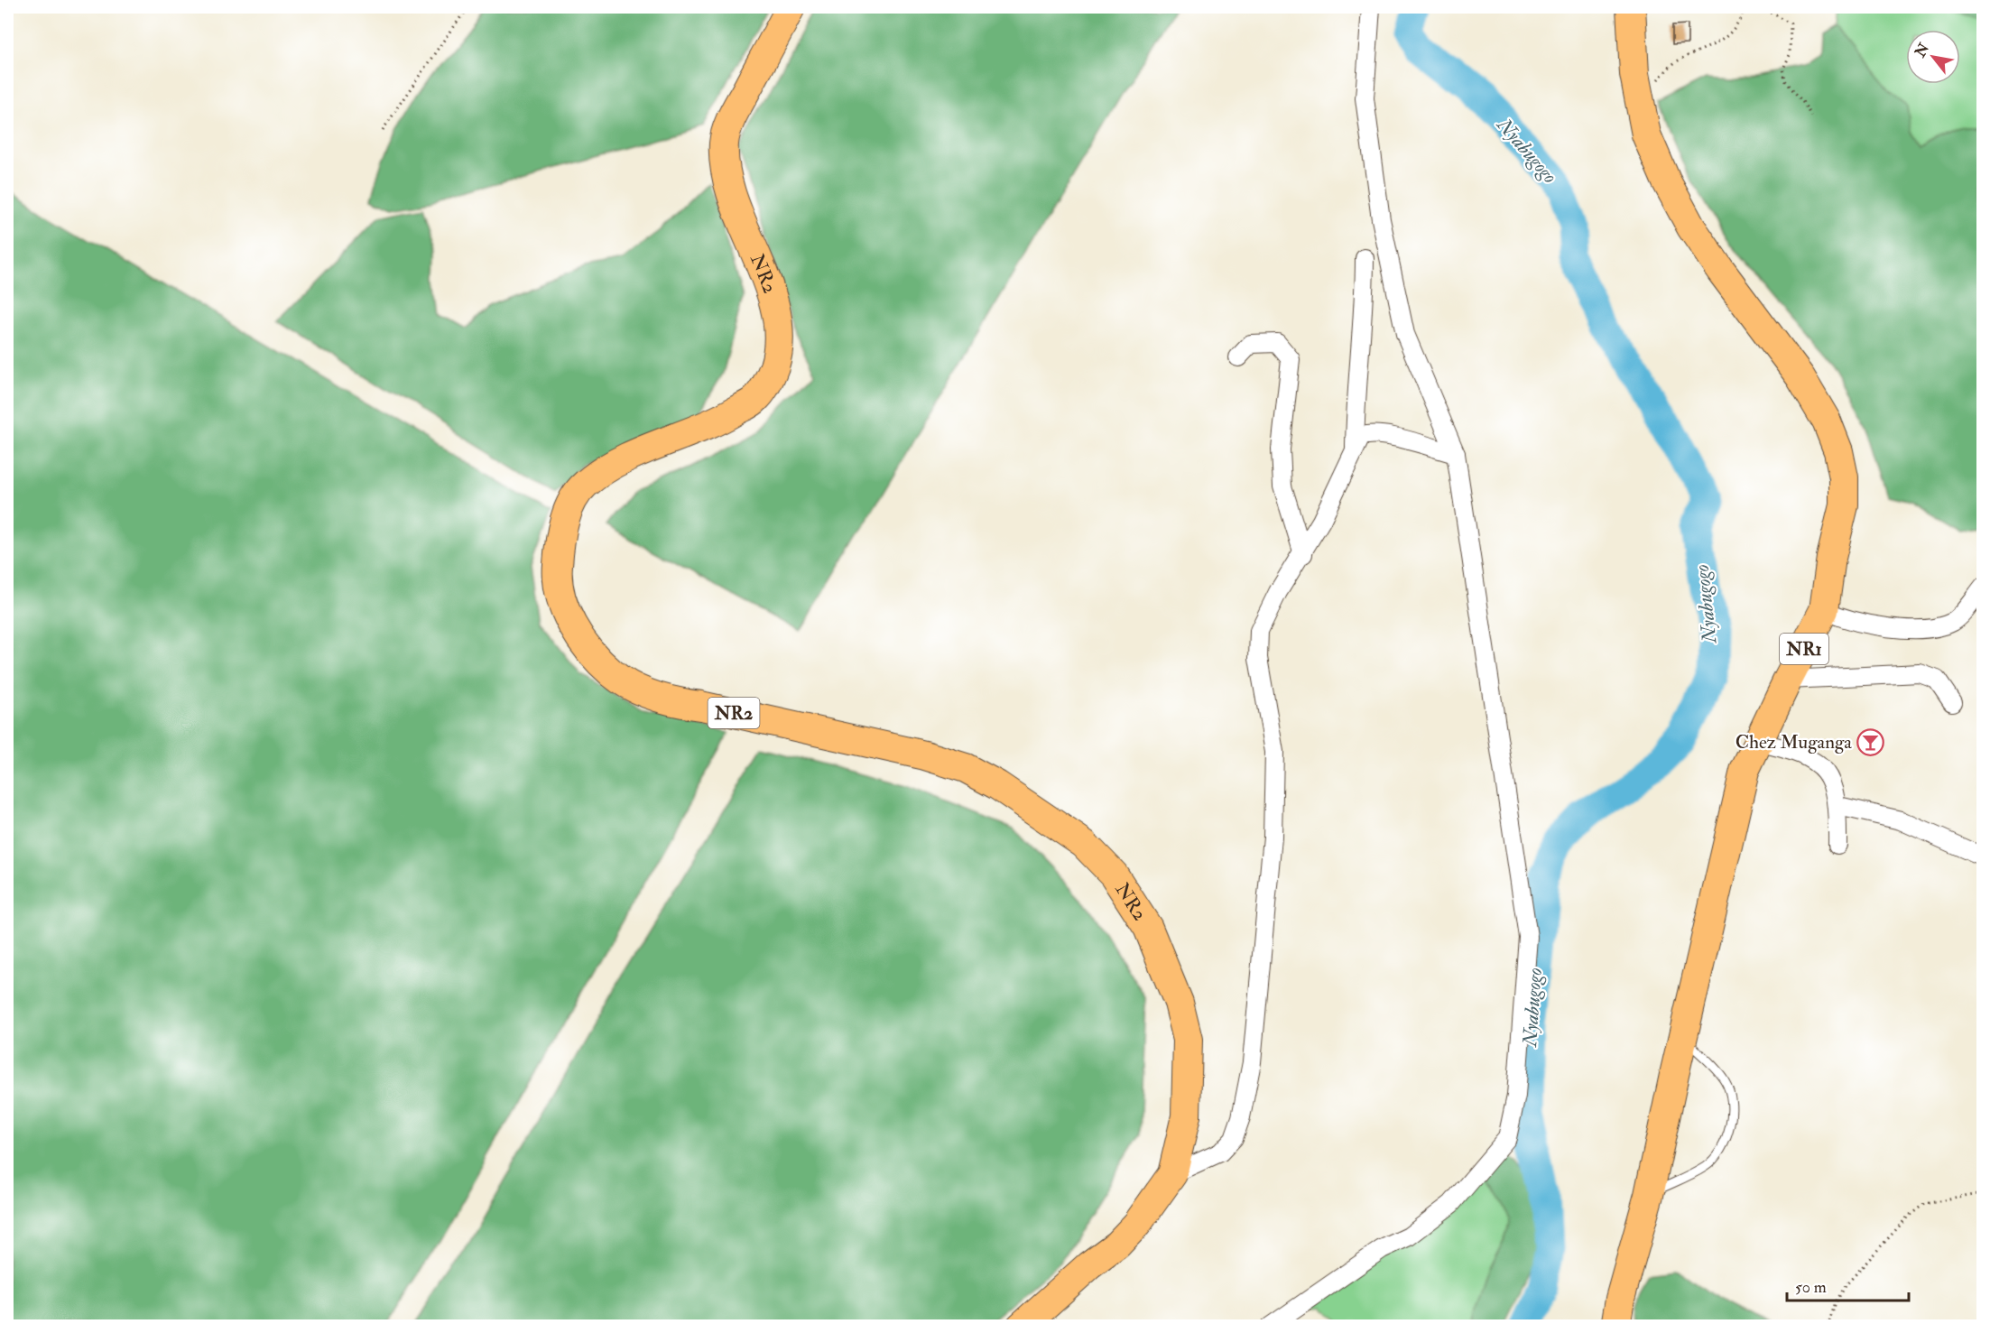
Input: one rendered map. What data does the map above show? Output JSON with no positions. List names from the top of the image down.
{
  "streets": {
    "highway": ["NR2", "NR1"]
  },
  "water": ["Nyabugogo"],
  "places": {
    "bar": ["Chez Muganga"]
  },
  "scale_bar": "50 m",
  "north": "top left"
}
